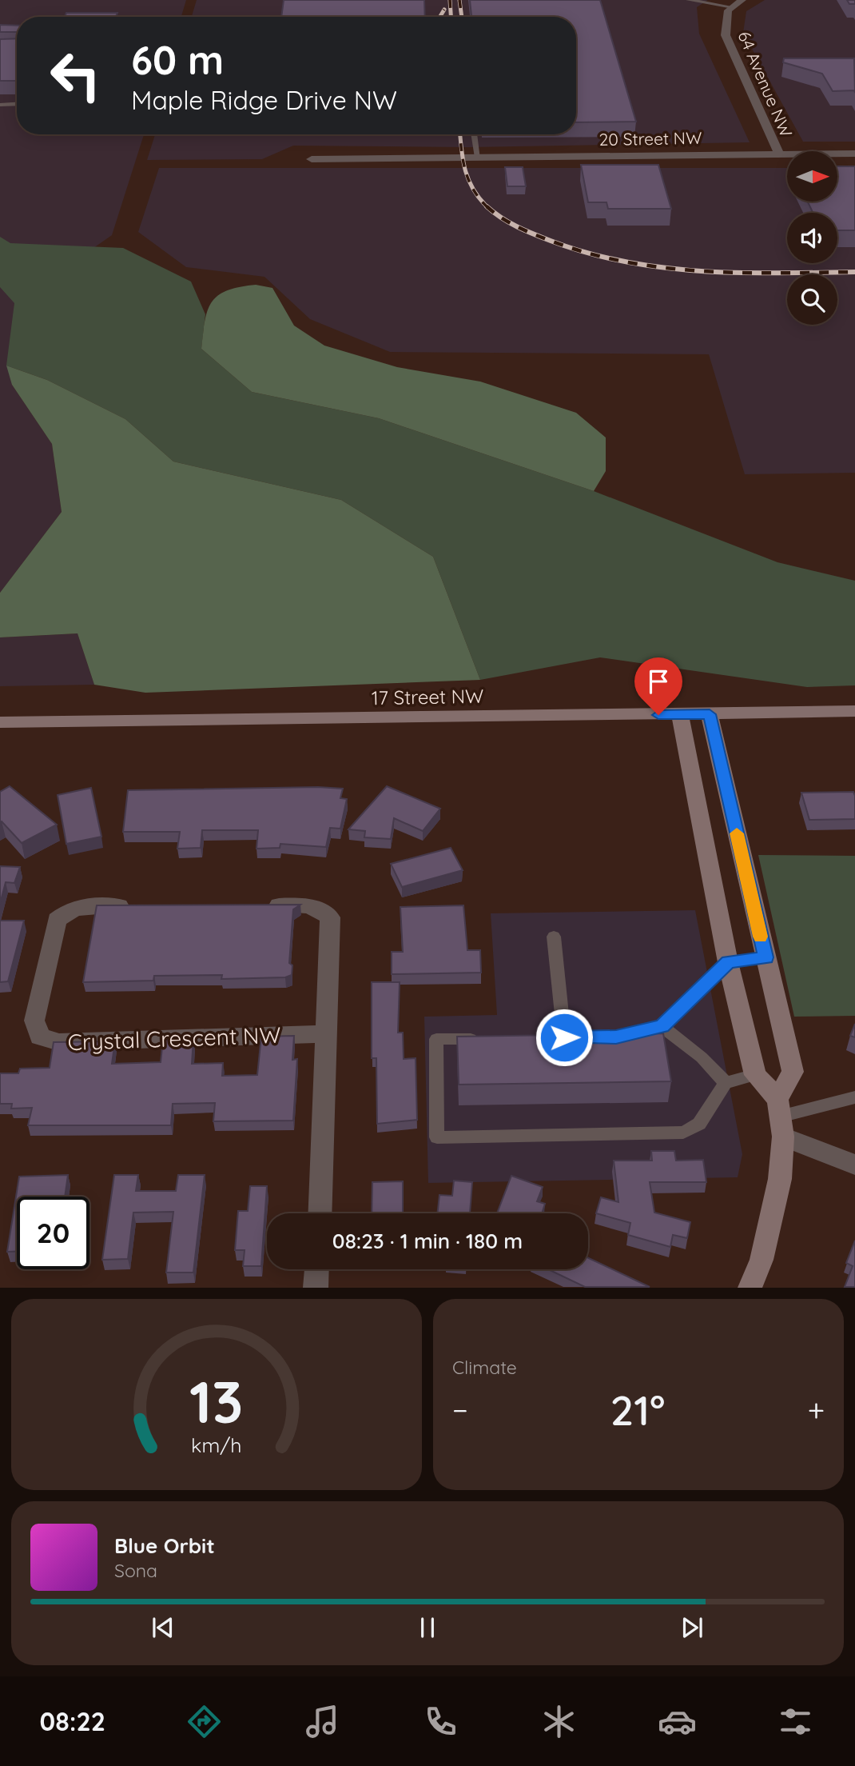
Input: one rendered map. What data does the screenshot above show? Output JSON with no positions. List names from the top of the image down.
{
  "streets": {
    "street": [
      "64 Avenue NW",
      "20 Street NW",
      "17 Street NW",
      "Crystal Crescent NW"
    ]
  },
  "crossings": [
    ["64 Avenue NW", "20 Street NW"]
  ],
  "north": "right",
  "page": {
    "turn": ["60 m", "Maple Ridge Drive NW"],
    "limit": "20",
    "trip": "08:23 · 1 min · 180 m",
    "tile": "Climate",
    "heat": ["−", "21°", "+"],
    "song": ["Blue Orbit", "Sona"],
    "tabs": "08:22",
    "gauge": ["13", "km/h"]
  }
}
